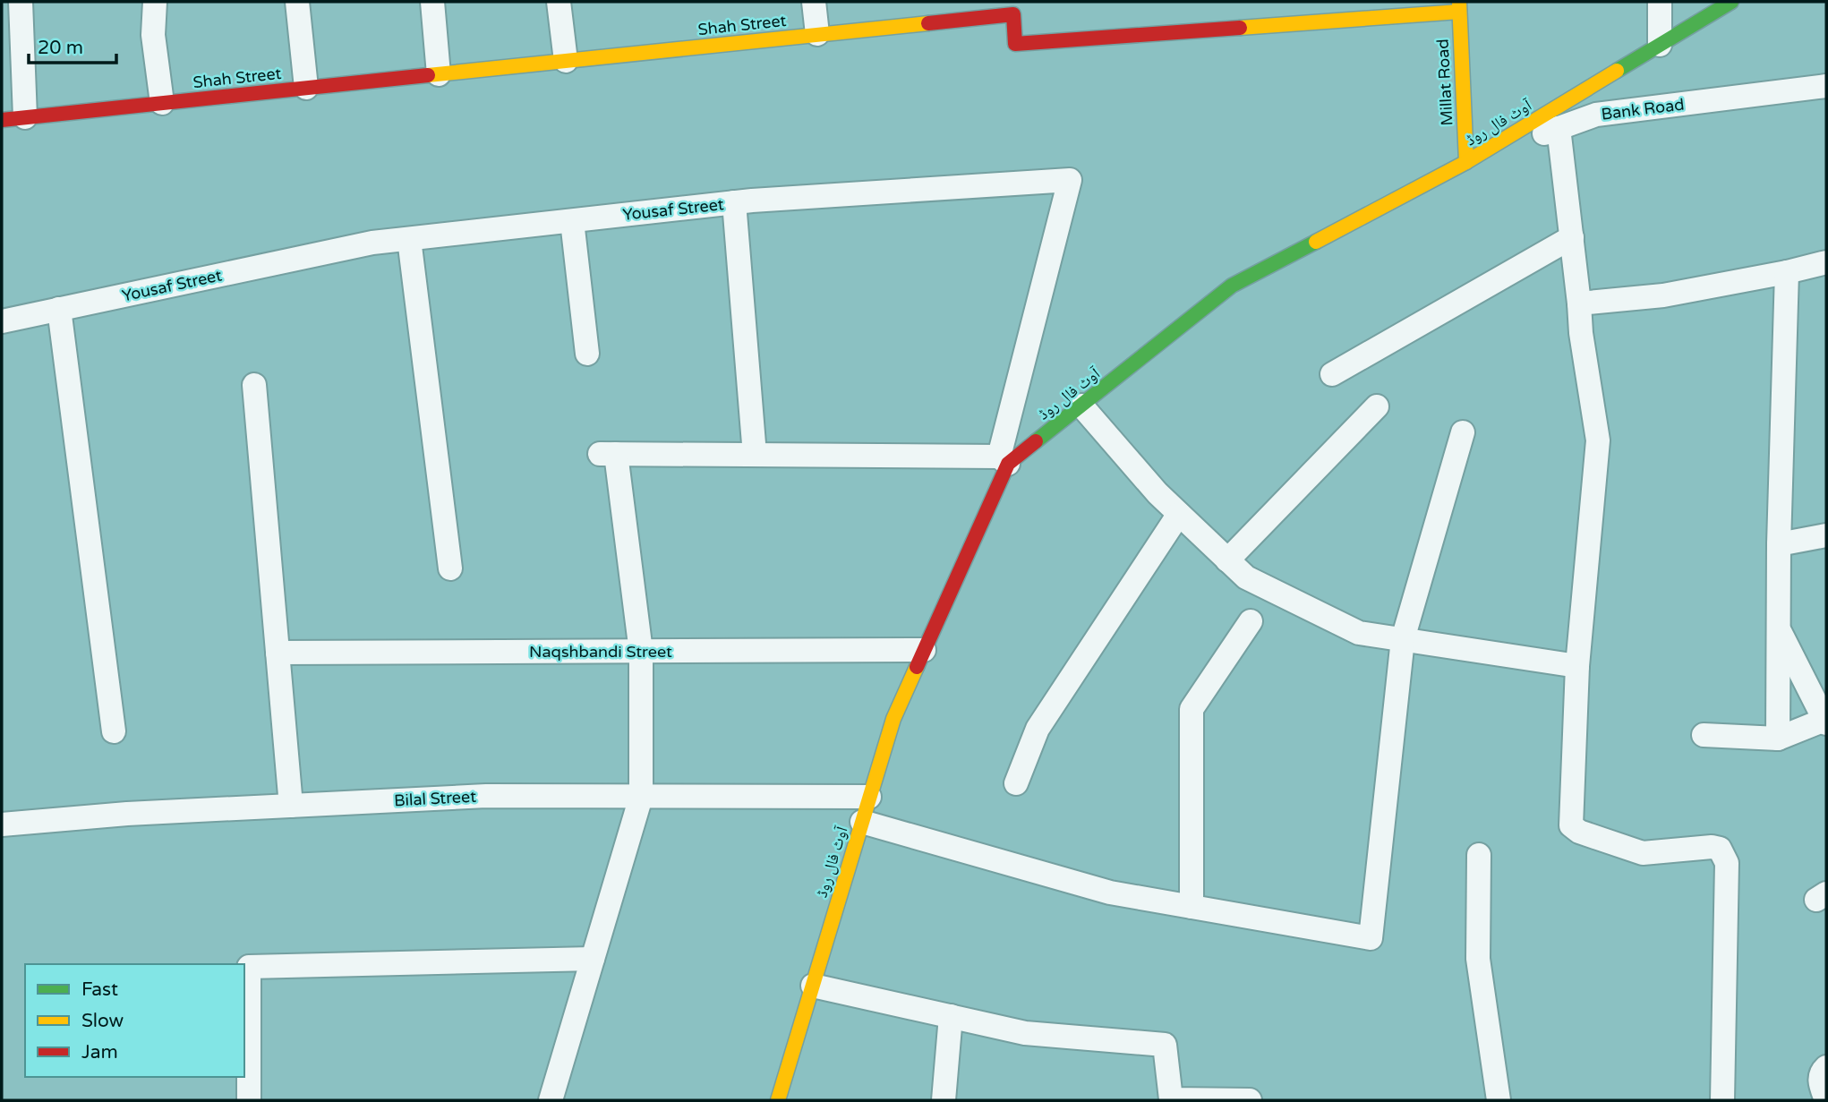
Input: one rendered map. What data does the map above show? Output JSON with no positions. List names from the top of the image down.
{
  "streets": {
    "street": [
      "Shah Street",
      "Millat Road",
      "Bank Road",
      "آوٹ فال روڈ",
      "Yousaf Street",
      "Naqshbandi Street",
      "Bilal Street"
    ]
  },
  "crossings": [
    ["Shah Street", "Millat Road"],
    ["Millat Road", "Bank Road"],
    ["Millat Road", "آوٹ فال روڈ"],
    ["Bank Road", "آوٹ فال روڈ"],
    ["آوٹ فال روڈ", "Yousaf Street"],
    ["آوٹ فال روڈ", "Naqshbandi Street"],
    ["آوٹ فال روڈ", "Bilal Street"]
  ],
  "legend": ["Fast", "Slow", "Jam"],
  "scale_bar": "20 m"
}
